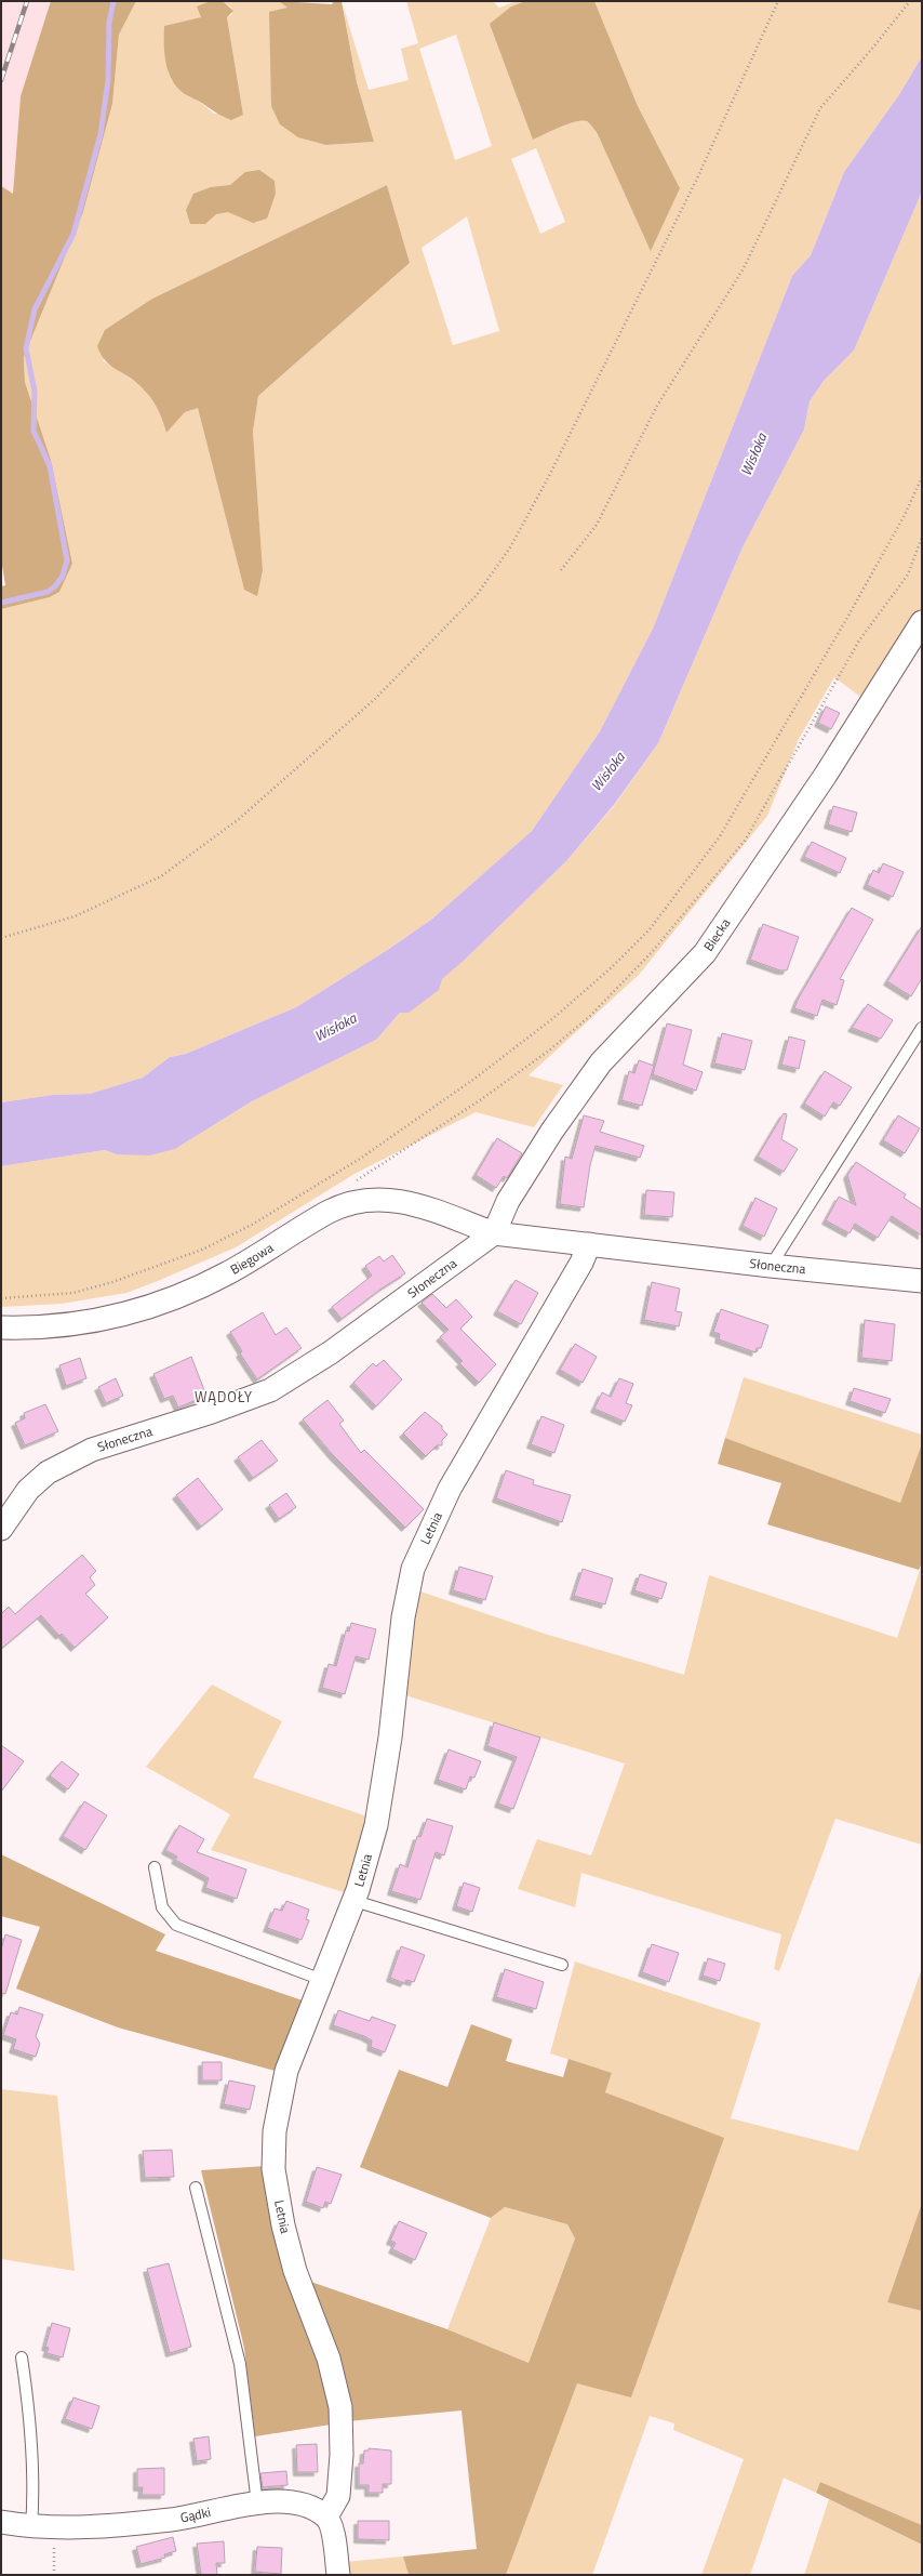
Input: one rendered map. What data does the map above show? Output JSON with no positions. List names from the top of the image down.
{
  "streets": {
    "street": [
      "Biecka",
      "Biegowa",
      "Słoneczna",
      "Letnia",
      "Gądki"
    ]
  },
  "crossings": [
    ["Biecka", "Biegowa"],
    ["Biecka", "Słoneczna"],
    ["Biegowa", "Słoneczna"],
    ["Słoneczna", "Letnia"],
    ["Letnia", "Gądki"]
  ],
  "districts": ["WĄDOŁY"],
  "water": ["Wisłoka"]
}
